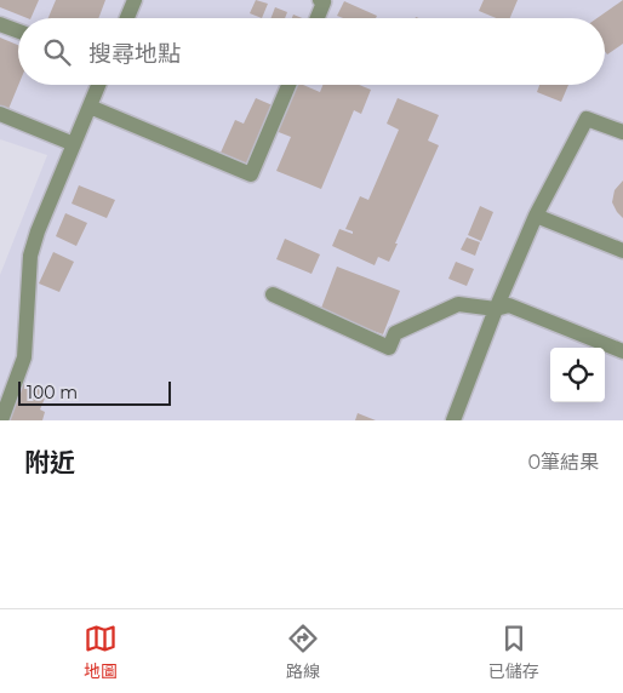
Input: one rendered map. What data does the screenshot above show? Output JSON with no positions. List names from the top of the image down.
{
  "scale_bar": "100 m",
  "page": {
    "search": "搜尋地點",
    "scale": "100 m",
    "heading": ["附近", "0筆結果"],
    "nav": ["地圖", "路線", "已儲存"]
  }
}
